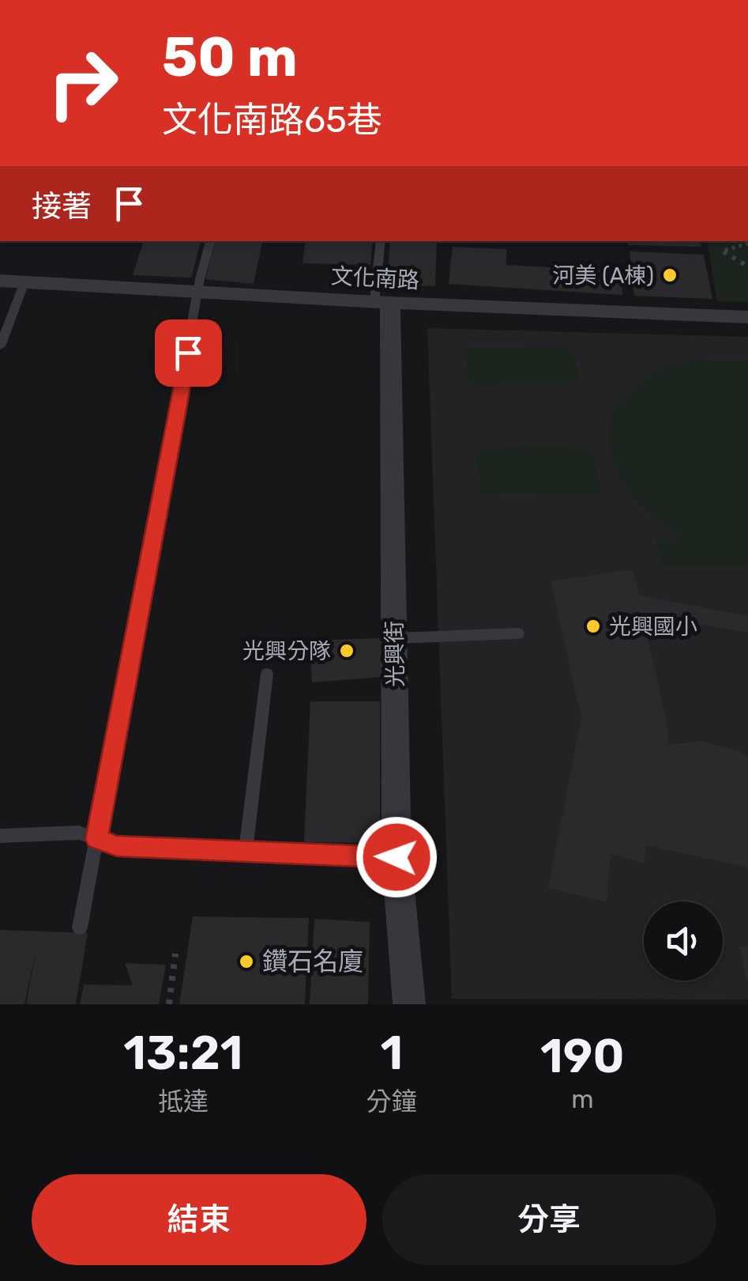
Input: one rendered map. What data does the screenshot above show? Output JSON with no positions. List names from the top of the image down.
{
  "streets": {
    "street": ["文化南路", "光興街"]
  },
  "crossings": [
    ["文化南路", "光興街"]
  ],
  "places": [
    "河美 (A棟)",
    "光興國小",
    "光興分隊",
    "鑽石名廈"
  ],
  "page": {
    "turn": ["50 m", "文化南路65巷"],
    "then": "接著",
    "eta": [
      "13:21",
      "抵達",
      "1",
      "分鐘",
      "190",
      "m"
    ],
    "buttons": ["結束", "分享"]
  }
}
